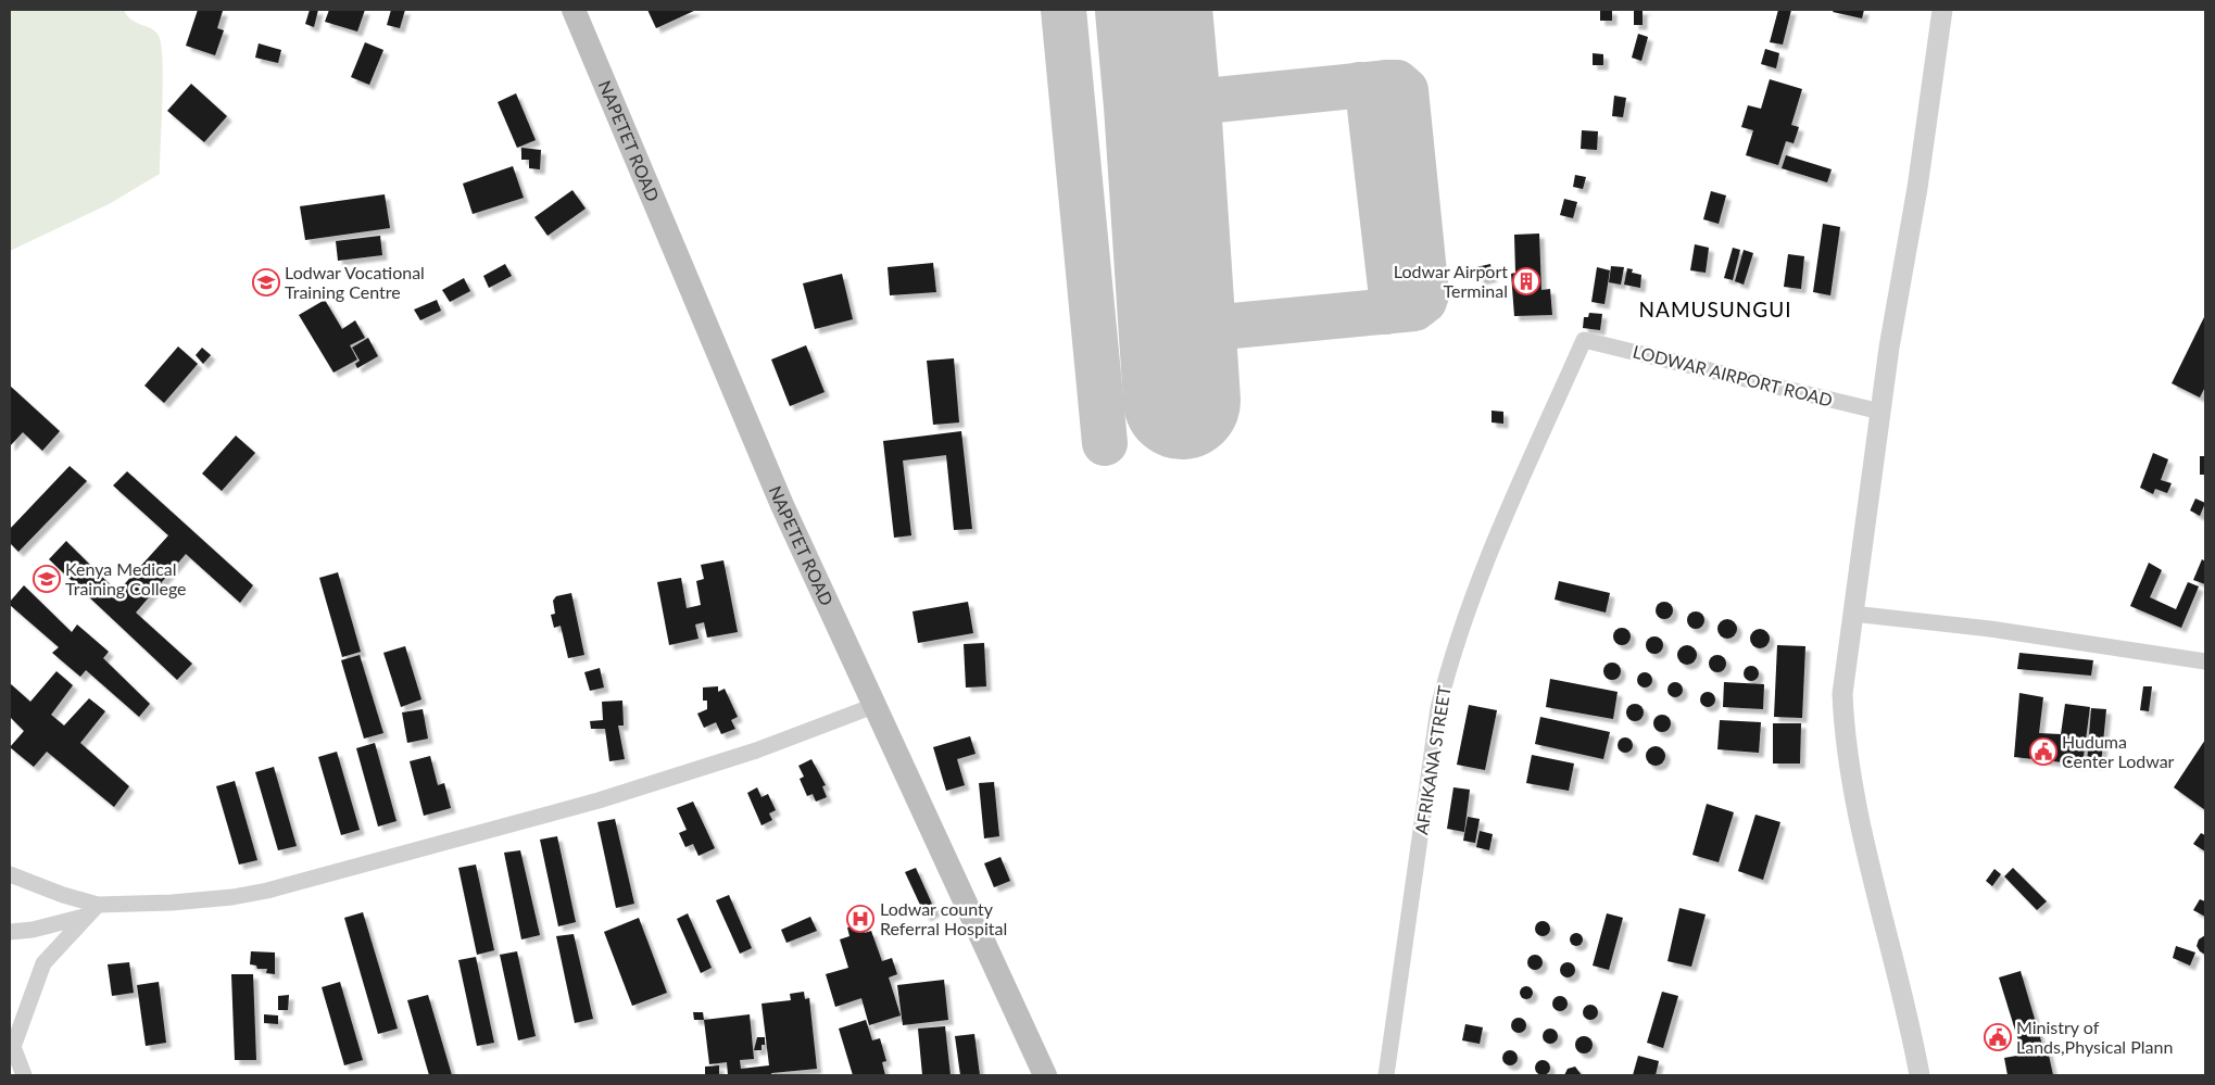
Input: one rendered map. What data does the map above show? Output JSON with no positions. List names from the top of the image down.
{
  "streets": {
    "main road": ["NAPETET ROAD"],
    "street": ["LODWAR AIRPORT ROAD", "AFRIKANA STREET"]
  },
  "crossings": [
    ["LODWAR AIRPORT ROAD", "AFRIKANA STREET"]
  ],
  "districts": ["NAMUSUNGUI"],
  "places": {
    "building": ["Lodwar Airport Terminal"],
    "school or university": ["Lodwar Vocational Training Centre", "Kenya Medical Training College"],
    "public building": ["Huduma Center Lodwar", "Ministry of Lands,Physical Plann"],
    "hospital": ["Lodwar county Referral Hospital"]
  }
}
